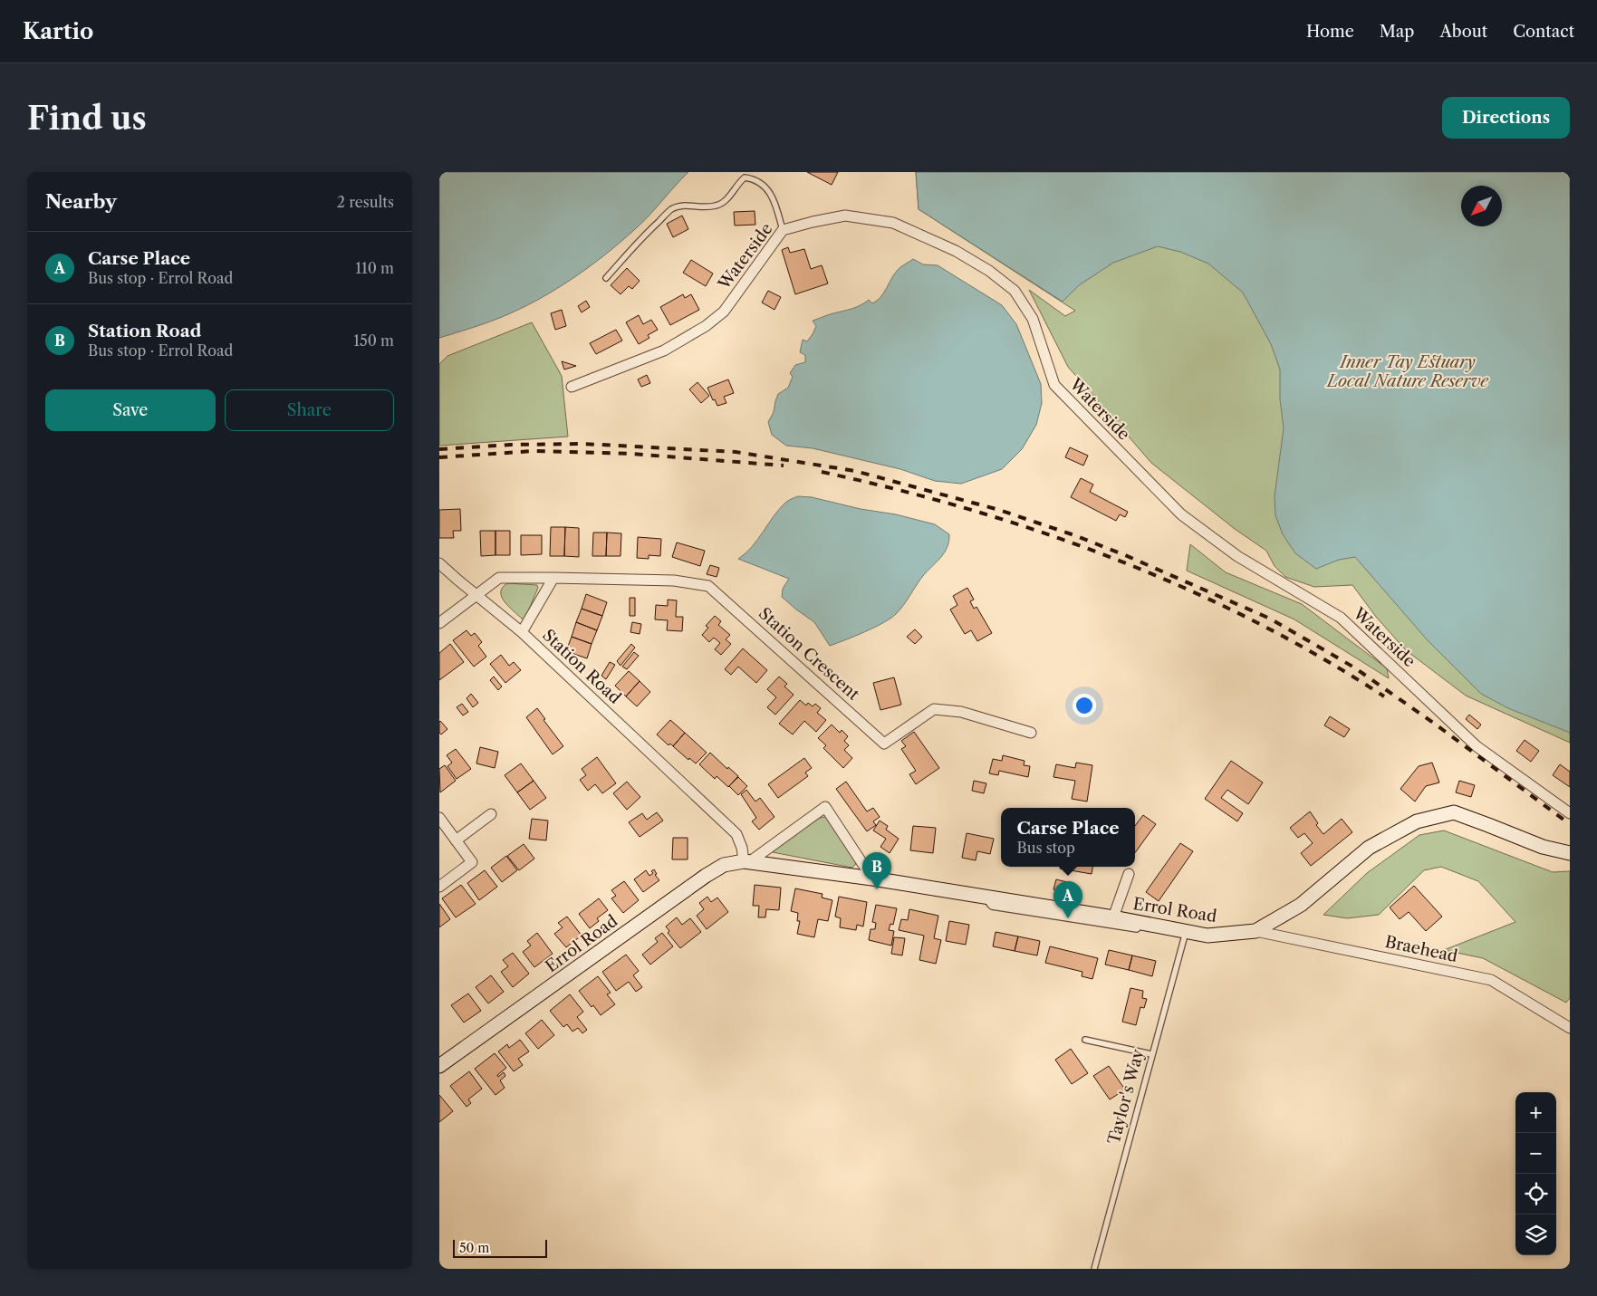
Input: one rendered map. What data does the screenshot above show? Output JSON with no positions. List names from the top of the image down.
{
  "streets": {
    "street": [
      "Waterside",
      "Station Crescent",
      "Station Road",
      "Errol Road",
      "Braehead"
    ],
    "lane": ["Taylor's Way"]
  },
  "crossings": [
    ["Station Crescent", "Station Road"],
    ["Station Road", "Errol Road"],
    ["Errol Road", "Braehead"],
    ["Errol Road", "Taylor's Way"]
  ],
  "parks": ["Inner Tay Estuary Local Nature Reserve"],
  "scale_bar": "50 m",
  "north": "bottom left",
  "page": {
    "header": "Kartio",
    "nav": [
      "Home",
      "Map",
      "About",
      "Contact"
    ],
    "buttons": [
      "Directions",
      ["Save", "Share"]
    ],
    "title": "Find us",
    "heading": ["Nearby", "2 results"],
    "list": [
      {
        "mark": "A",
        "name": "Carse Place",
        "note": "Bus stop · Errol Road",
        "value": "110 m"
      },
      {
        "mark": "B",
        "name": "Station Road",
        "note": "Bus stop · Errol Road",
        "value": "150 m"
      }
    ],
    "popup": ["Carse Place", "Bus stop"],
    "pins": ["B", "A"],
    "map_buttons": ["+", "−"],
    "scale": "50 m"
  }
}
